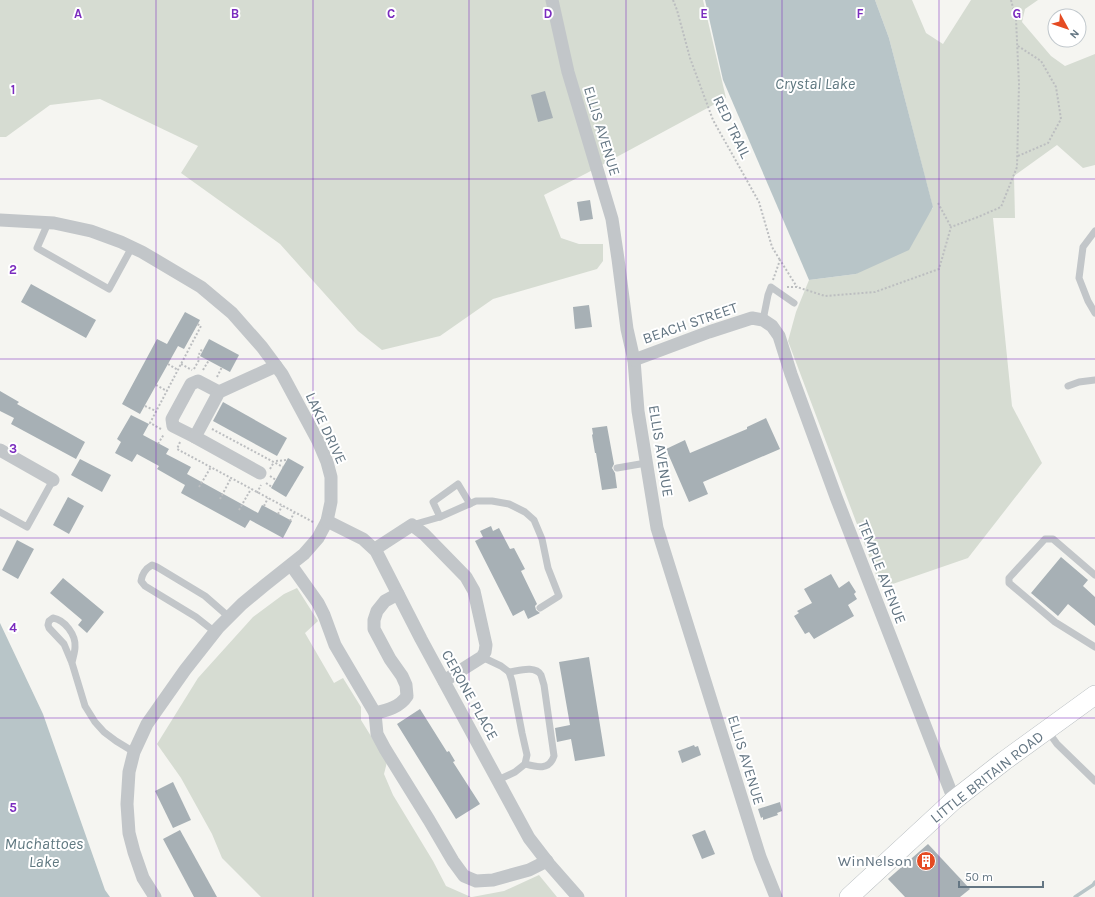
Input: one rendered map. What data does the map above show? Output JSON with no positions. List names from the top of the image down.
{
  "streets": {
    "street": [
      "ELLIS AVENUE",
      "BEACH STREET",
      "LAKE DRIVE",
      "TEMPLE AVENUE",
      "CERONE PLACE",
      "LITTLE BRITAIN ROAD"
    ],
    "path": ["RED TRAIL"]
  },
  "crossings": [
    ["ELLIS AVENUE", "BEACH STREET"],
    ["BEACH STREET", "TEMPLE AVENUE"],
    ["LAKE DRIVE", "CERONE PLACE"],
    ["TEMPLE AVENUE", "LITTLE BRITAIN ROAD"]
  ],
  "water": ["Crystal Lake", "Muchattoes Lake"],
  "places": {
    "building": ["WinNelson"]
  },
  "scale_bar": "50 m",
  "north": "bottom right",
  "grid": {
    "columns": [
      "A",
      "B",
      "C",
      "D",
      "E",
      "F",
      "G"
    ],
    "rows": [
      "1",
      "2",
      "3",
      "4",
      "5"
    ]
  }
}
